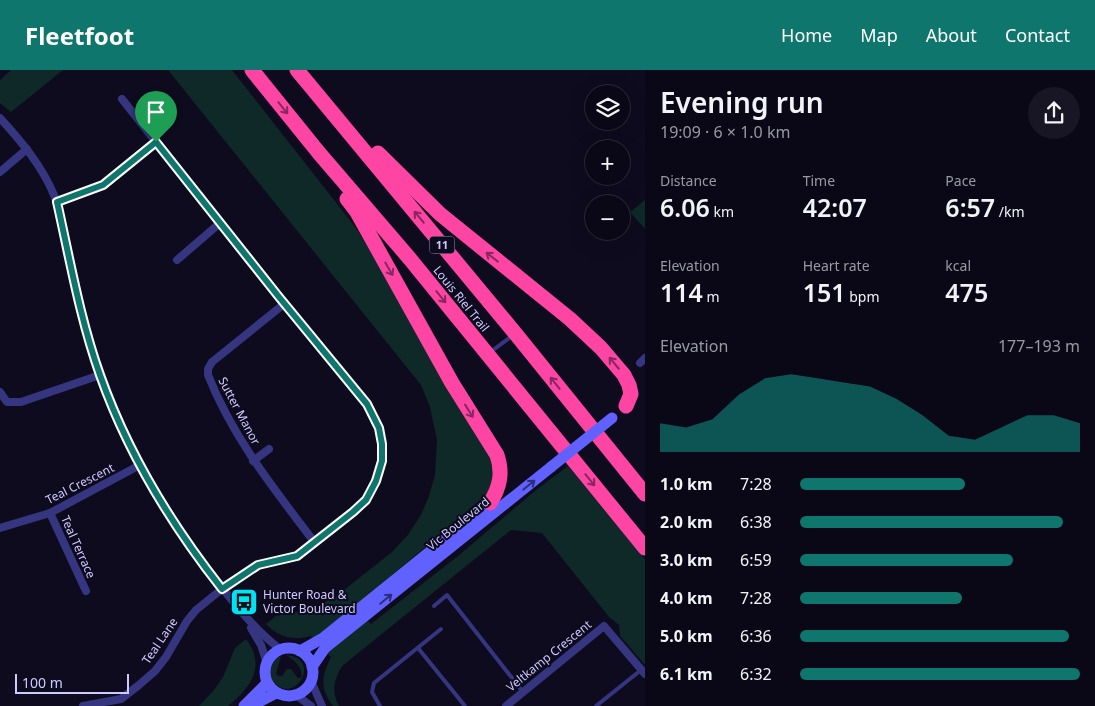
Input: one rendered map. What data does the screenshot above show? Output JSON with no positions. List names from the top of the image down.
{
  "streets": {
    "highway": ["11", "Louis Riel Trail"],
    "street": [
      "Sutter Manor",
      "Teal Crescent",
      "Vic Boulevard",
      "Teal Terrace",
      "Teal Lane",
      "Veltkamp Crescent"
    ]
  },
  "crossings": [
    ["Sutter Manor", "Teal Lane"],
    ["Teal Crescent", "Teal Terrace"]
  ],
  "places": {
    "bus stop": ["Hunter Road & Victor Boulevard"]
  },
  "scale_bar": "100 m",
  "page": {
    "header": "Fleetfoot",
    "nav": [
      "Home",
      "Map",
      "About",
      "Contact"
    ],
    "heading": ["Evening run", "19:09 · 6 × 1.0 km"],
    "map_buttons": ["+", "−"],
    "stats": [
      ["Distance", "6.06 km"],
      ["Time", "42:07"],
      ["Pace", "6:57 /km"],
      ["Elevation", "114 m"],
      ["Heart rate", "151 bpm"],
      ["kcal", "475"]
    ],
    "chart": ["Elevation", "177–193 m"],
    "list": [
      {
        "name": "1.0 km",
        "note": "7:28"
      },
      {
        "name": "2.0 km",
        "note": "6:38"
      },
      {
        "name": "3.0 km",
        "note": "6:59"
      },
      {
        "name": "4.0 km",
        "note": "7:28"
      },
      {
        "name": "5.0 km",
        "note": "6:36"
      },
      {
        "name": "6.1 km",
        "note": "6:32"
      }
    ],
    "scale": "100 m"
  }
}
